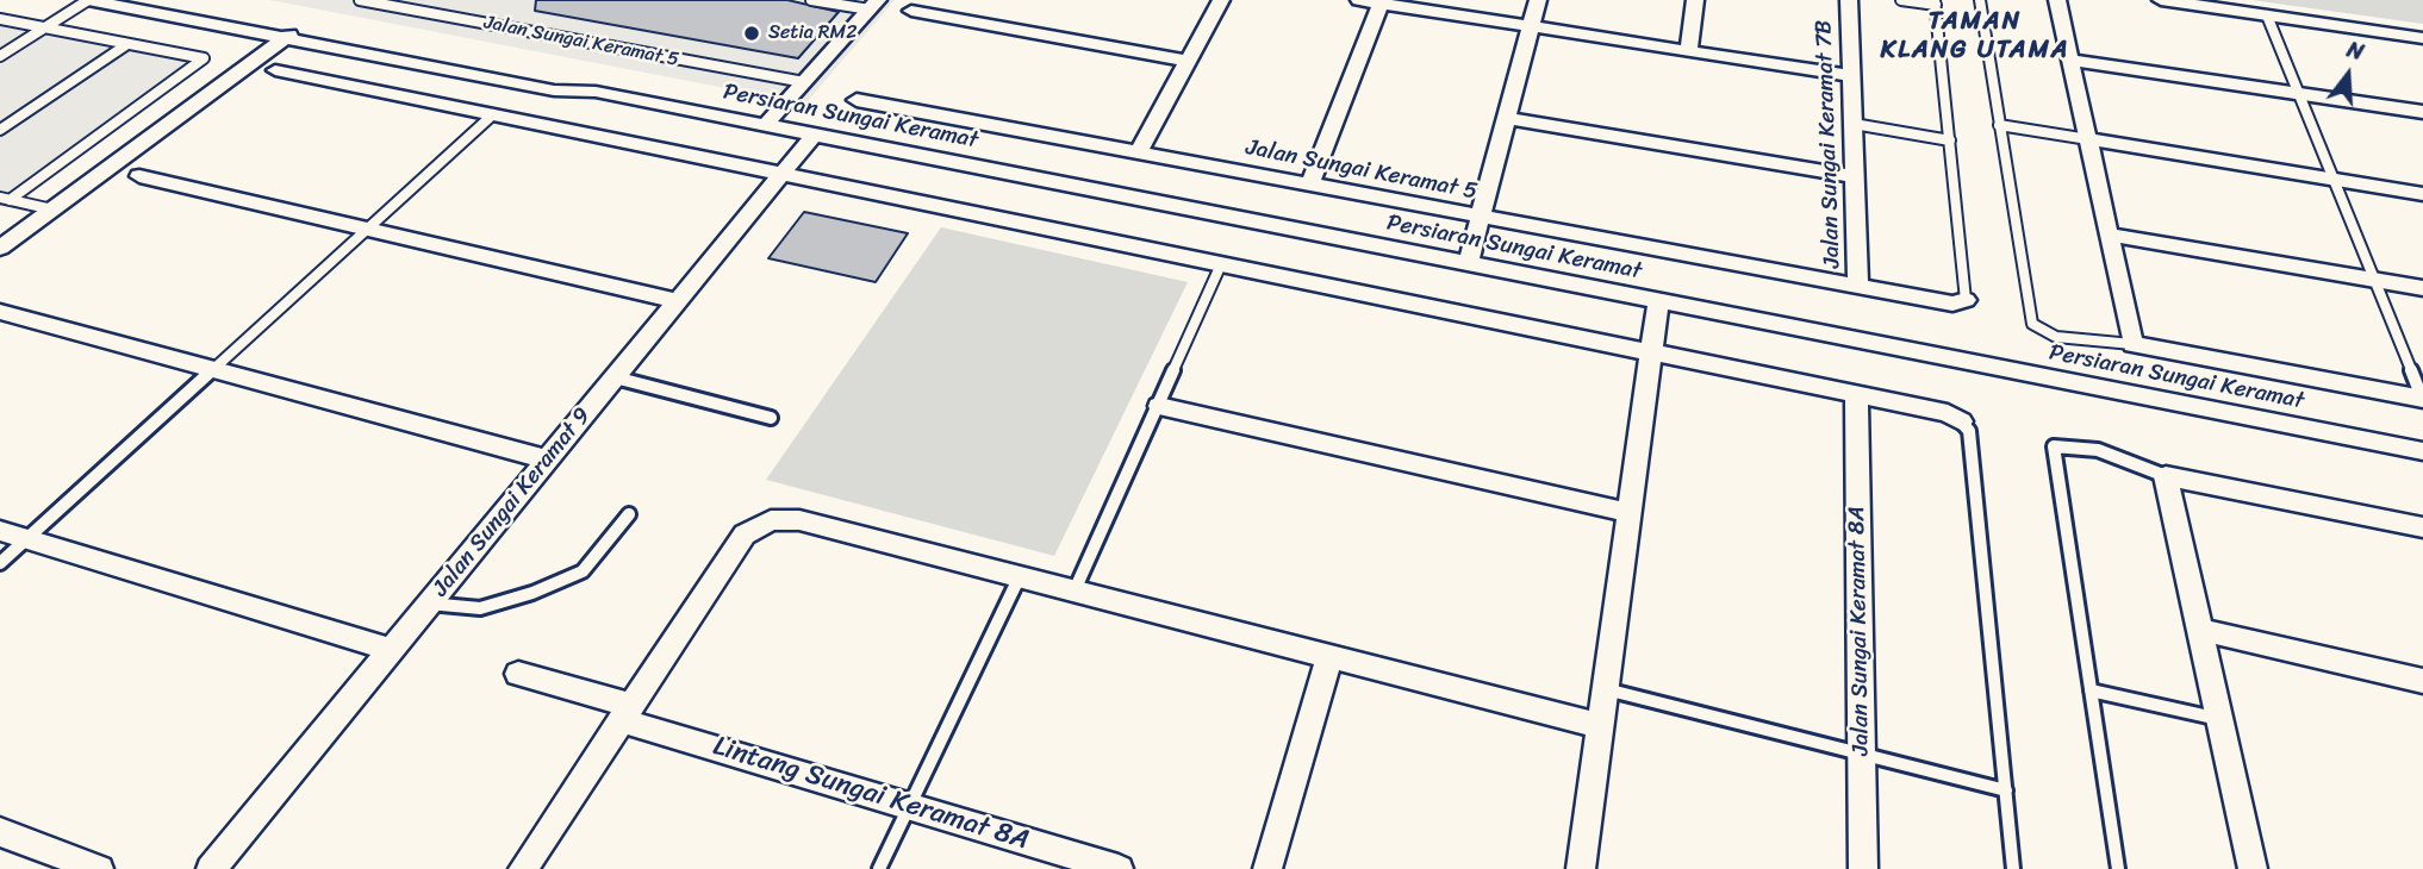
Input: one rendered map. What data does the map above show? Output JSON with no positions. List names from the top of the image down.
{
  "streets": {
    "street": [
      "Jalan Sungai Keramat 5",
      "Persiaran Sungai Keramat",
      "Jalan Sungai Keramat 7B",
      "Jalan Sungai Keramat 9",
      "Jalan Sungai Keramat 8A",
      "Lintang Sungai Keramat 8A"
    ]
  },
  "crossings": [
    ["Jalan Sungai Keramat 5", "Jalan Sungai Keramat 7B"],
    ["Persiaran Sungai Keramat", "Jalan Sungai Keramat 9"]
  ],
  "districts": ["TAMAN KLANG UTAMA"],
  "places": ["Setia RM2"],
  "north": "top"
}
